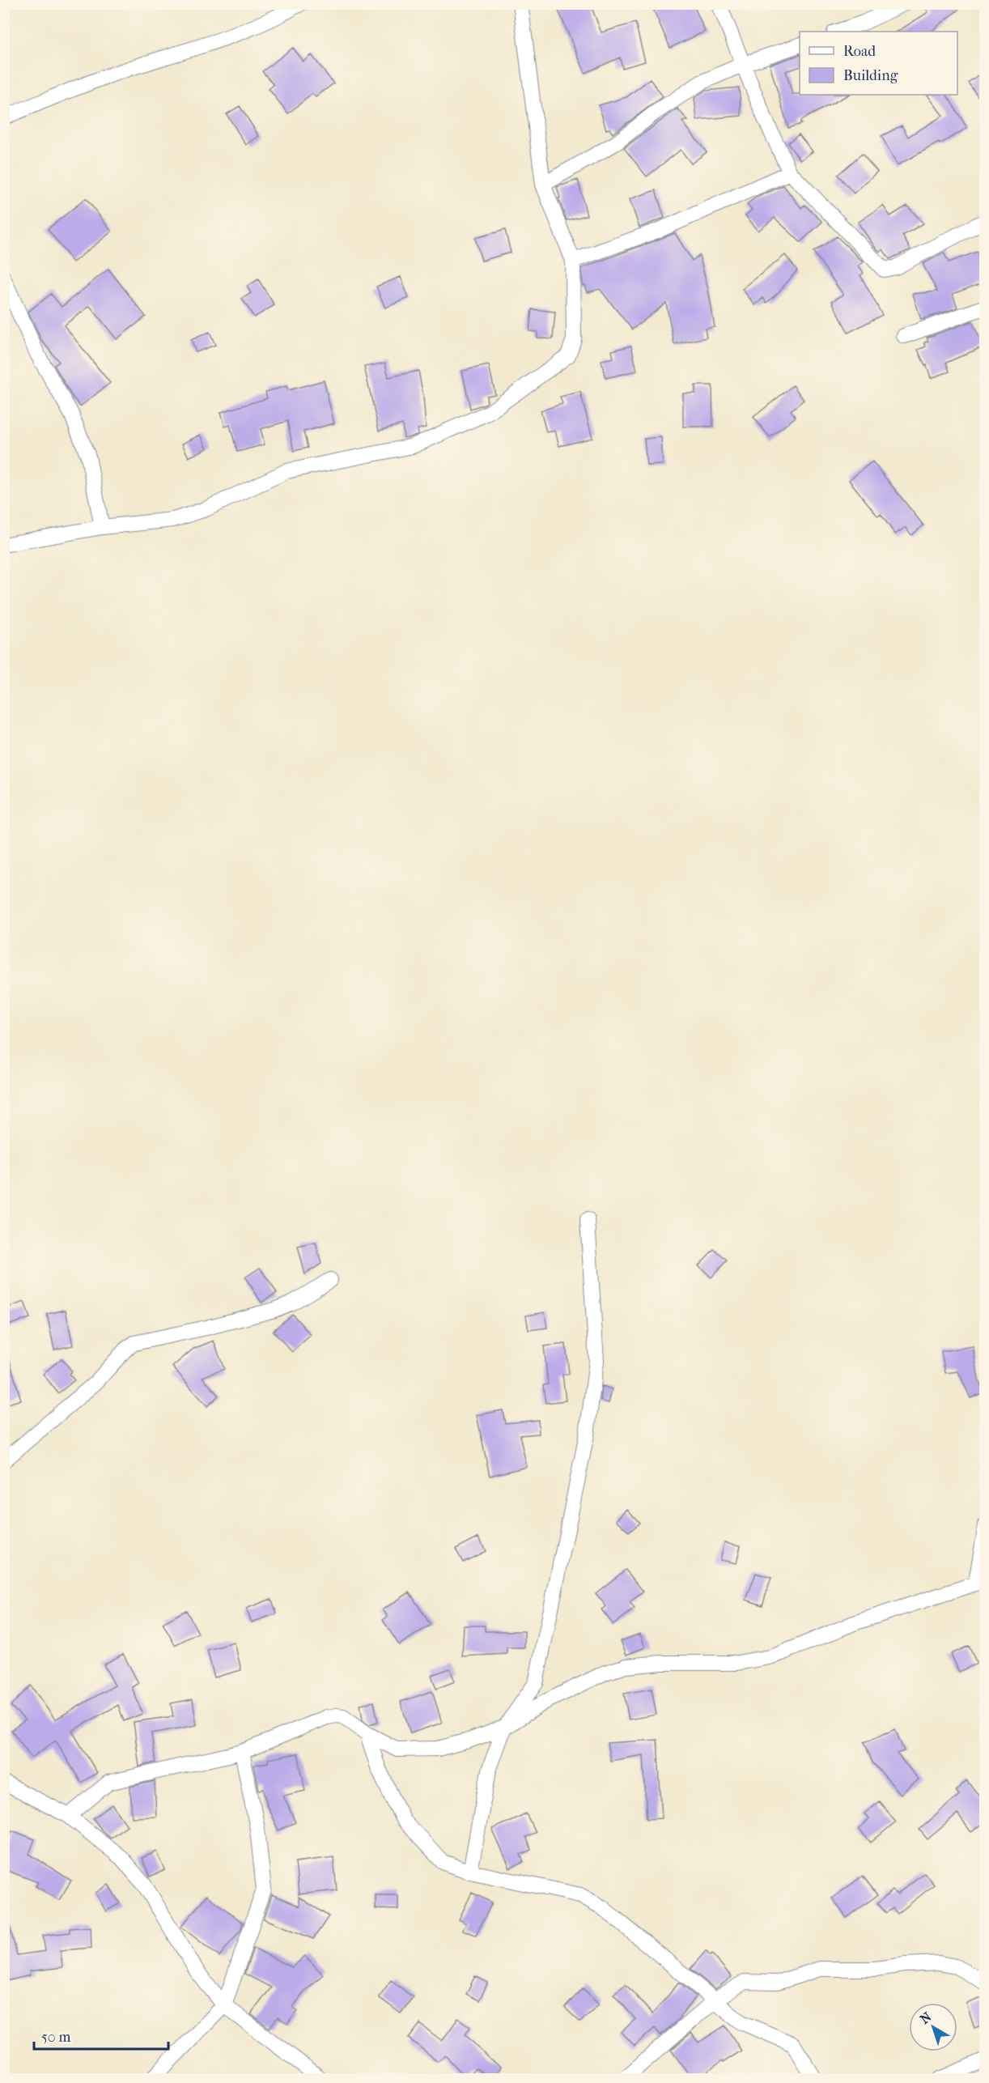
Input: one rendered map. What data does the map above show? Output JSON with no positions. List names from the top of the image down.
{
  "legend": ["Road", "Building"],
  "scale_bar": "50 m",
  "north": "top left"
}
